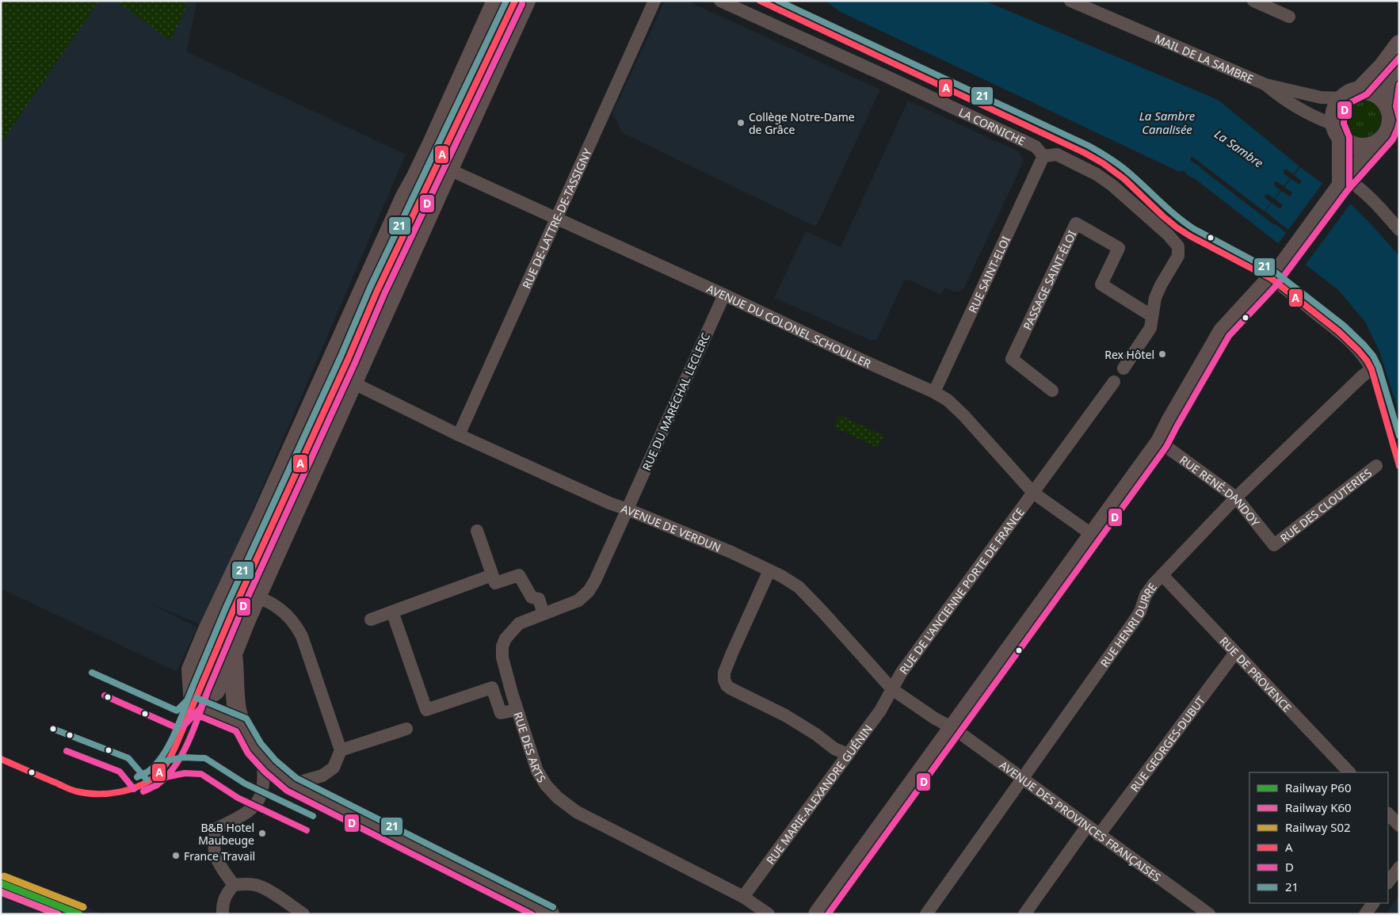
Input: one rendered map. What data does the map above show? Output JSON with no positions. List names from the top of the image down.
{
  "streets": {
    "street": [
      "MAIL DE LA SAMBRE",
      "LA CORNICHE",
      "RUE DE-LATTRE-DE-TASSIGNY",
      "RUE SAINT-ELOI",
      "PASSAGE SAINT-ÉLOI",
      "AVENUE DU COLONEL SCHOULLER",
      "RUE DU MARÉCHAL LECLERC",
      "RUE RENÉ-DANDOY",
      "RUE DES CLOUTERIES",
      "AVENUE DE VERDUN",
      "RUE DE L'ANCIENNE PORTE DE FRANCE",
      "RUE HENRI DURRE",
      "RUE DE PROVENCE",
      "RUE GEORGES-DUBUT",
      "RUE DES ARTS",
      "RUE MARIE-ALEXANDRE GUÉNIN",
      "AVENUE DES PROVINCES FRANÇAISES"
    ]
  },
  "crossings": [
    ["LA CORNICHE", "RUE SAINT-ELOI"],
    ["RUE DE-LATTRE-DE-TASSIGNY", "AVENUE DU COLONEL SCHOULLER"],
    ["RUE DE-LATTRE-DE-TASSIGNY", "AVENUE DE VERDUN"],
    ["RUE SAINT-ELOI", "AVENUE DU COLONEL SCHOULLER"],
    ["AVENUE DU COLONEL SCHOULLER", "RUE DU MARÉCHAL LECLERC"],
    ["AVENUE DU COLONEL SCHOULLER", "RUE DE L'ANCIENNE PORTE DE FRANCE"],
    ["RUE DU MARÉCHAL LECLERC", "AVENUE DE VERDUN"],
    ["RUE DU MARÉCHAL LECLERC", "RUE DES ARTS"],
    ["RUE RENÉ-DANDOY", "RUE DES CLOUTERIES"],
    ["RUE RENÉ-DANDOY", "RUE HENRI DURRE"],
    ["AVENUE DE VERDUN", "RUE DE L'ANCIENNE PORTE DE FRANCE"],
    ["AVENUE DE VERDUN", "RUE DES ARTS"],
    ["AVENUE DE VERDUN", "RUE MARIE-ALEXANDRE GUÉNIN"],
    ["AVENUE DE VERDUN", "AVENUE DES PROVINCES FRANÇAISES"],
    ["RUE DE L'ANCIENNE PORTE DE FRANCE", "RUE MARIE-ALEXANDRE GUÉNIN"],
    ["RUE HENRI DURRE", "RUE DE PROVENCE"],
    ["RUE HENRI DURRE", "AVENUE DES PROVINCES FRANÇAISES"],
    ["RUE DE PROVENCE", "RUE GEORGES-DUBUT"],
    ["RUE GEORGES-DUBUT", "AVENUE DES PROVINCES FRANÇAISES"],
    ["RUE DES ARTS", "RUE MARIE-ALEXANDRE GUÉNIN"]
  ],
  "water": ["La Sambre Canalisée", "La Sambre"],
  "places": [
    "Collège Notre-Dame de Grâce",
    "Rex Hôtel",
    "B&B Hotel Maubeuge",
    "France Travail"
  ],
  "lines": [
    "transit line A",
    "transit line 21",
    "transit line D",
    "rail line S02",
    "rail line P60",
    "rail line K60"
  ],
  "legend": [
    "Railway P60",
    "Railway K60",
    "Railway S02",
    "A",
    "D",
    "21"
  ]
}
